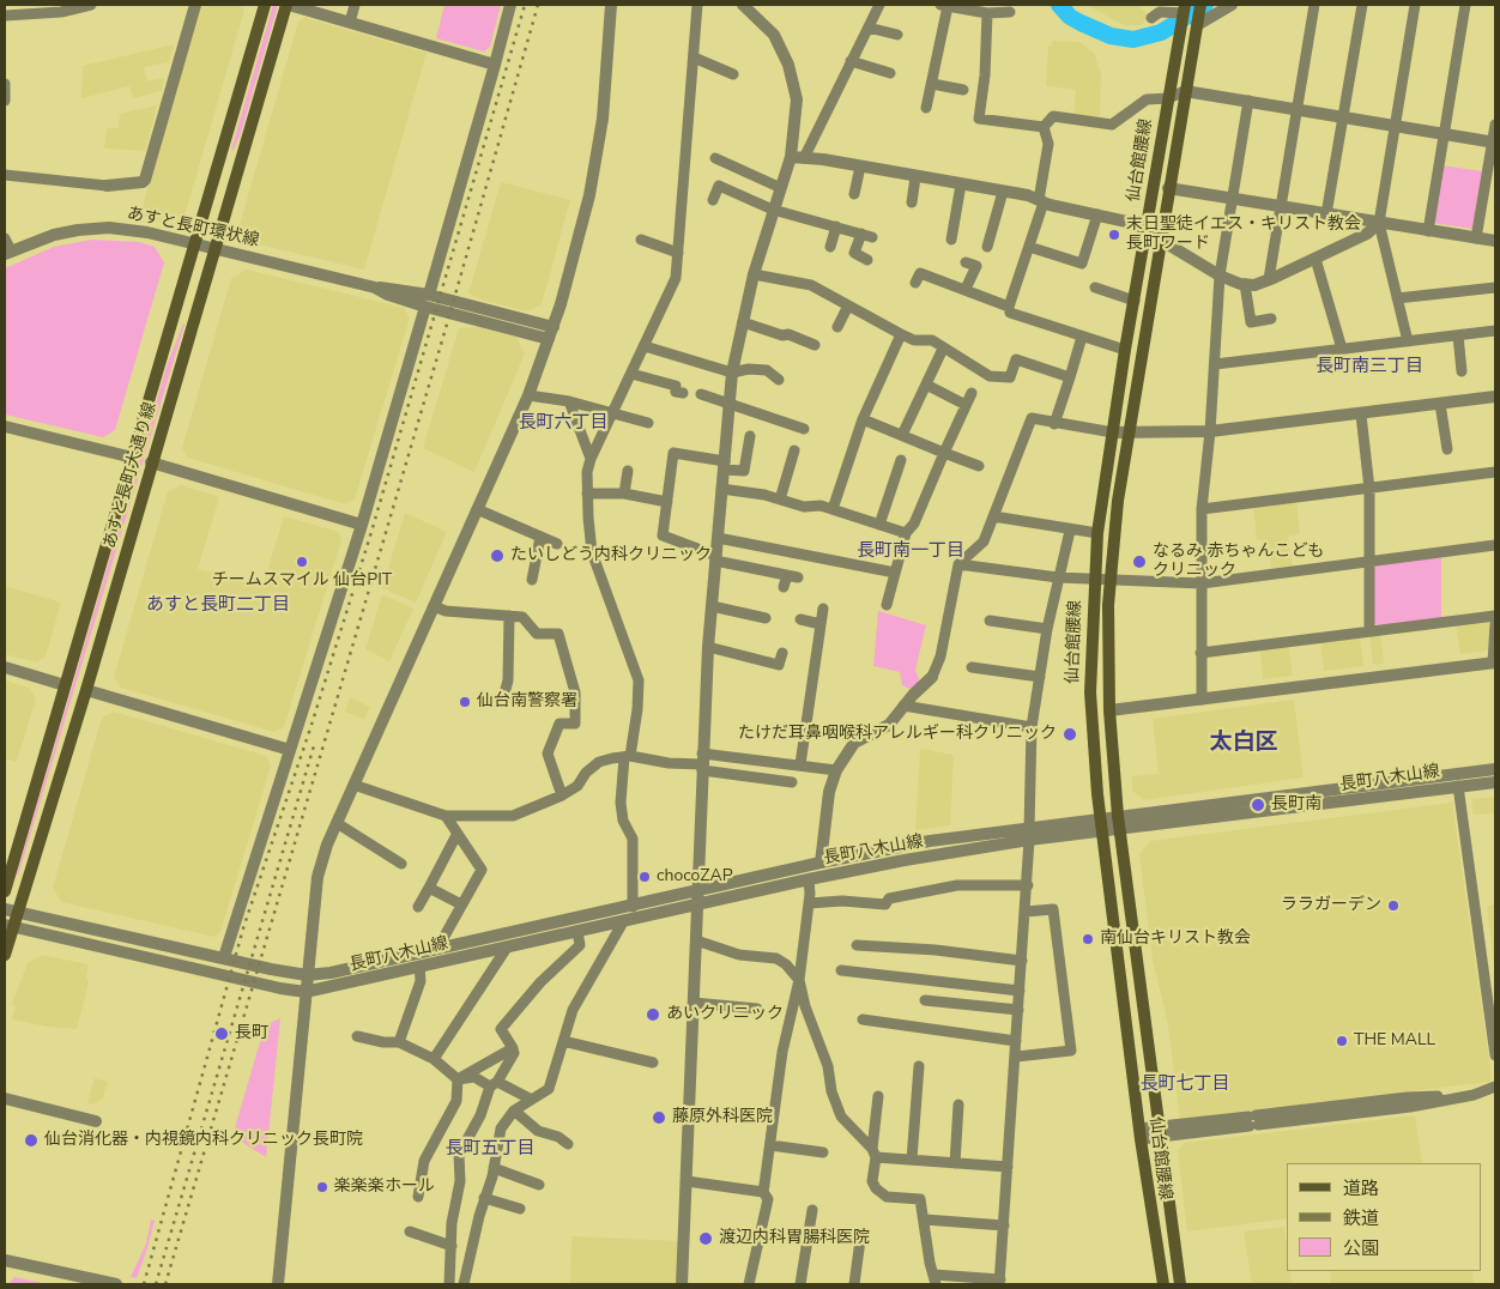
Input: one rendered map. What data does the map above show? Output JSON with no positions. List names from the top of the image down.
{
  "streets": {
    "main road": ["仙台館腰線", "あすと長町大通り線"],
    "street": ["あすと長町環状線", "長町八木山線"]
  },
  "crossings": [
    ["仙台館腰線", "長町八木山線"],
    ["あすと長町環状線", "あすと長町大通り線"],
    ["あすと長町大通り線", "長町八木山線"]
  ],
  "districts": [
    "長町南三丁目",
    "長町六丁目",
    "長町南一丁目",
    "あすと長町二丁目",
    "太白区",
    "長町七丁目",
    "長町五丁目"
  ],
  "places": [
    "末日聖徒イエス・キリスト教会 長町ワード",
    "たいしどう内科クリニック",
    "チームスマイル 仙台PIT",
    "なるみ 赤ちゃんこども クリニック",
    "仙台南警察署",
    "たけだ耳鼻咽喉科アレルギー科クリニック",
    "長町南",
    "chocoZAP",
    "ララガーデン",
    "南仙台キリスト教会",
    "あいクリニック",
    "長町",
    "THE MALL",
    "藤原外科医院",
    "仙台消化器・内視鏡内科クリニック長町院",
    "楽楽楽ホール",
    "渡辺内科胃腸科医院"
  ],
  "legend": ["道路", "鉄道", "公園"]
}
